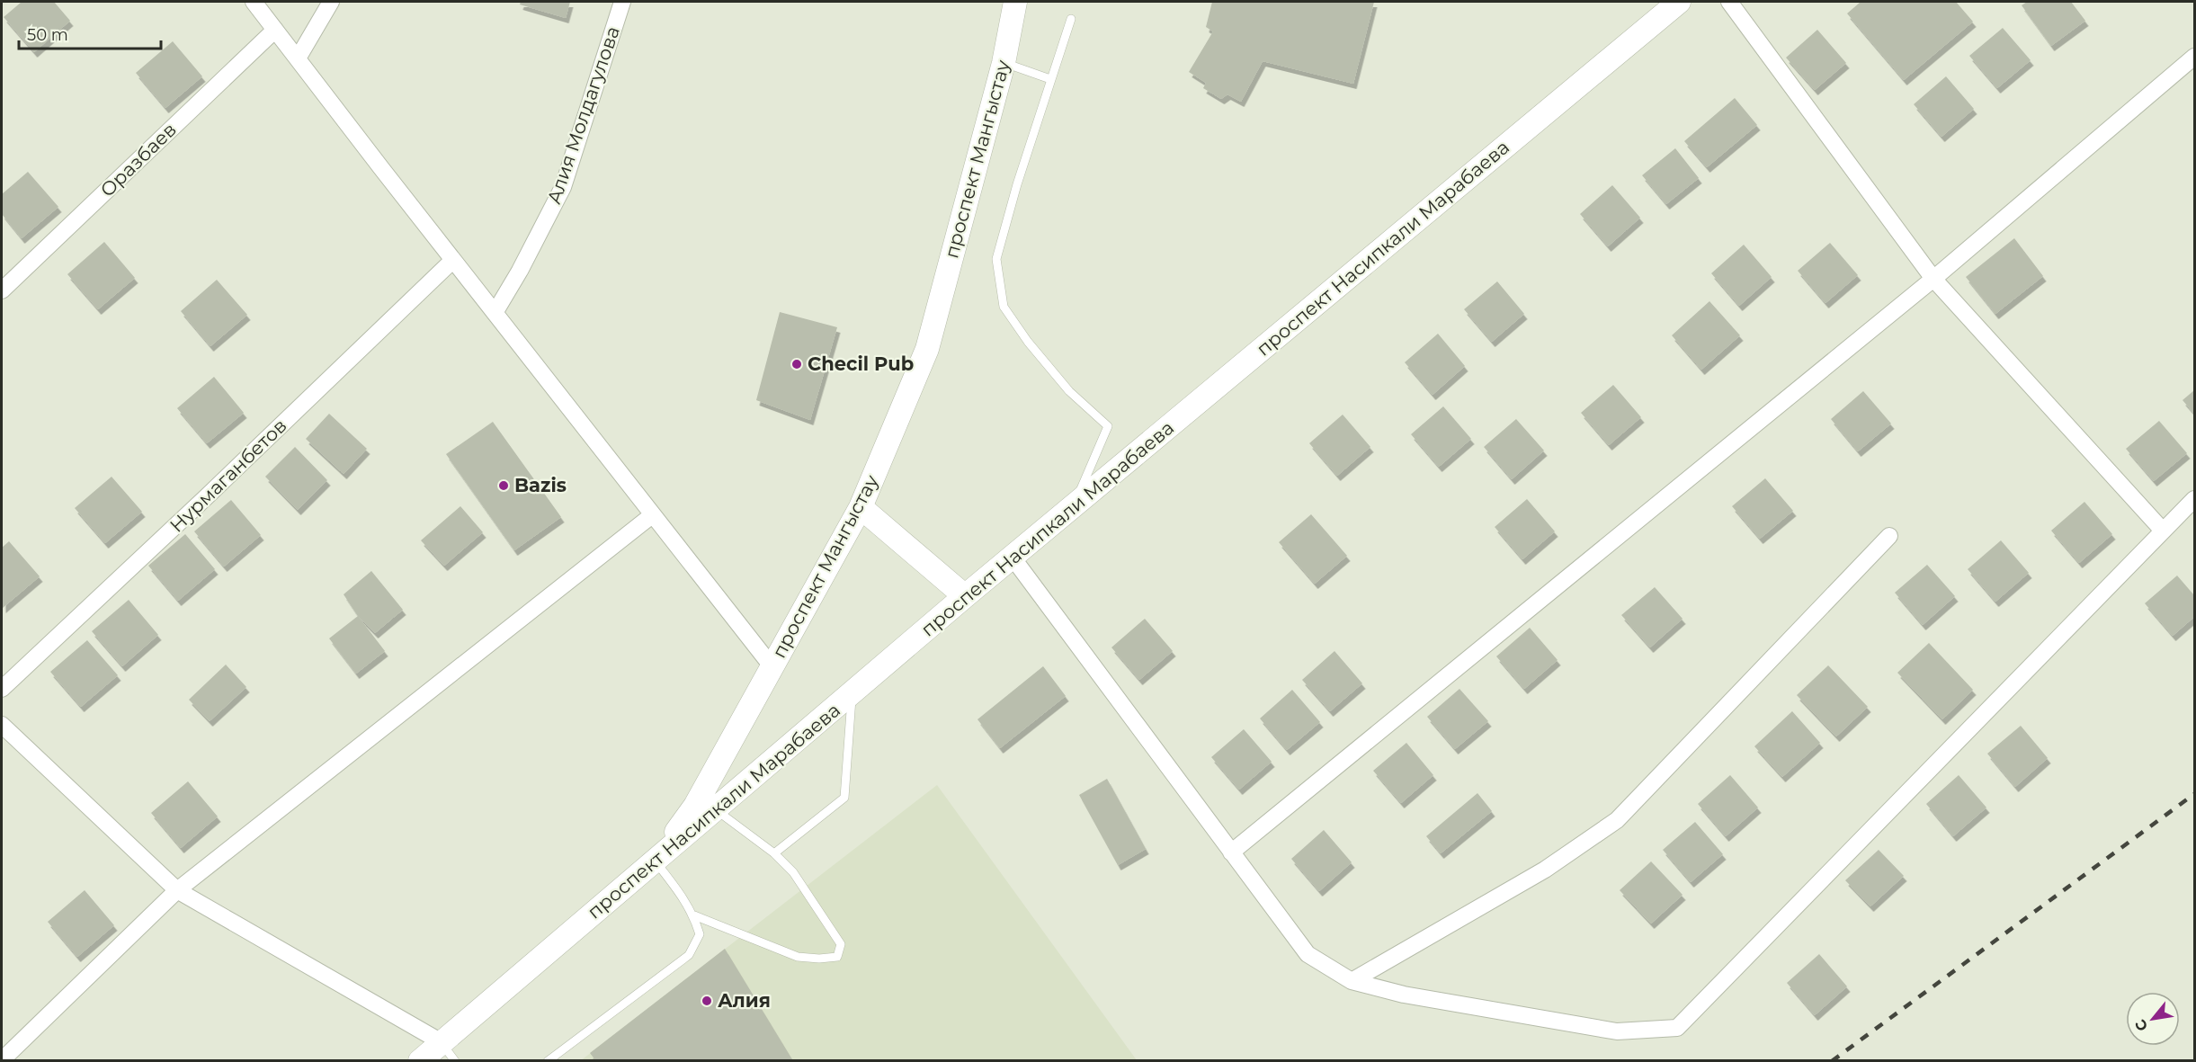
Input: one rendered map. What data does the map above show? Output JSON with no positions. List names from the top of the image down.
{
  "streets": {
    "main road": ["проспект Мангыстау", "проспект Насипкали Марабаева"],
    "street": ["Алия Молдагулова", "Оразбаев", "Нурмаганбетов"]
  },
  "crossings": [
    ["проспект Мангыстау", "проспект Насипкали Марабаева"]
  ],
  "places": ["Checil Pub", "Bazis", "Алия"],
  "scale_bar": "50 m",
  "north": "bottom left"
}
